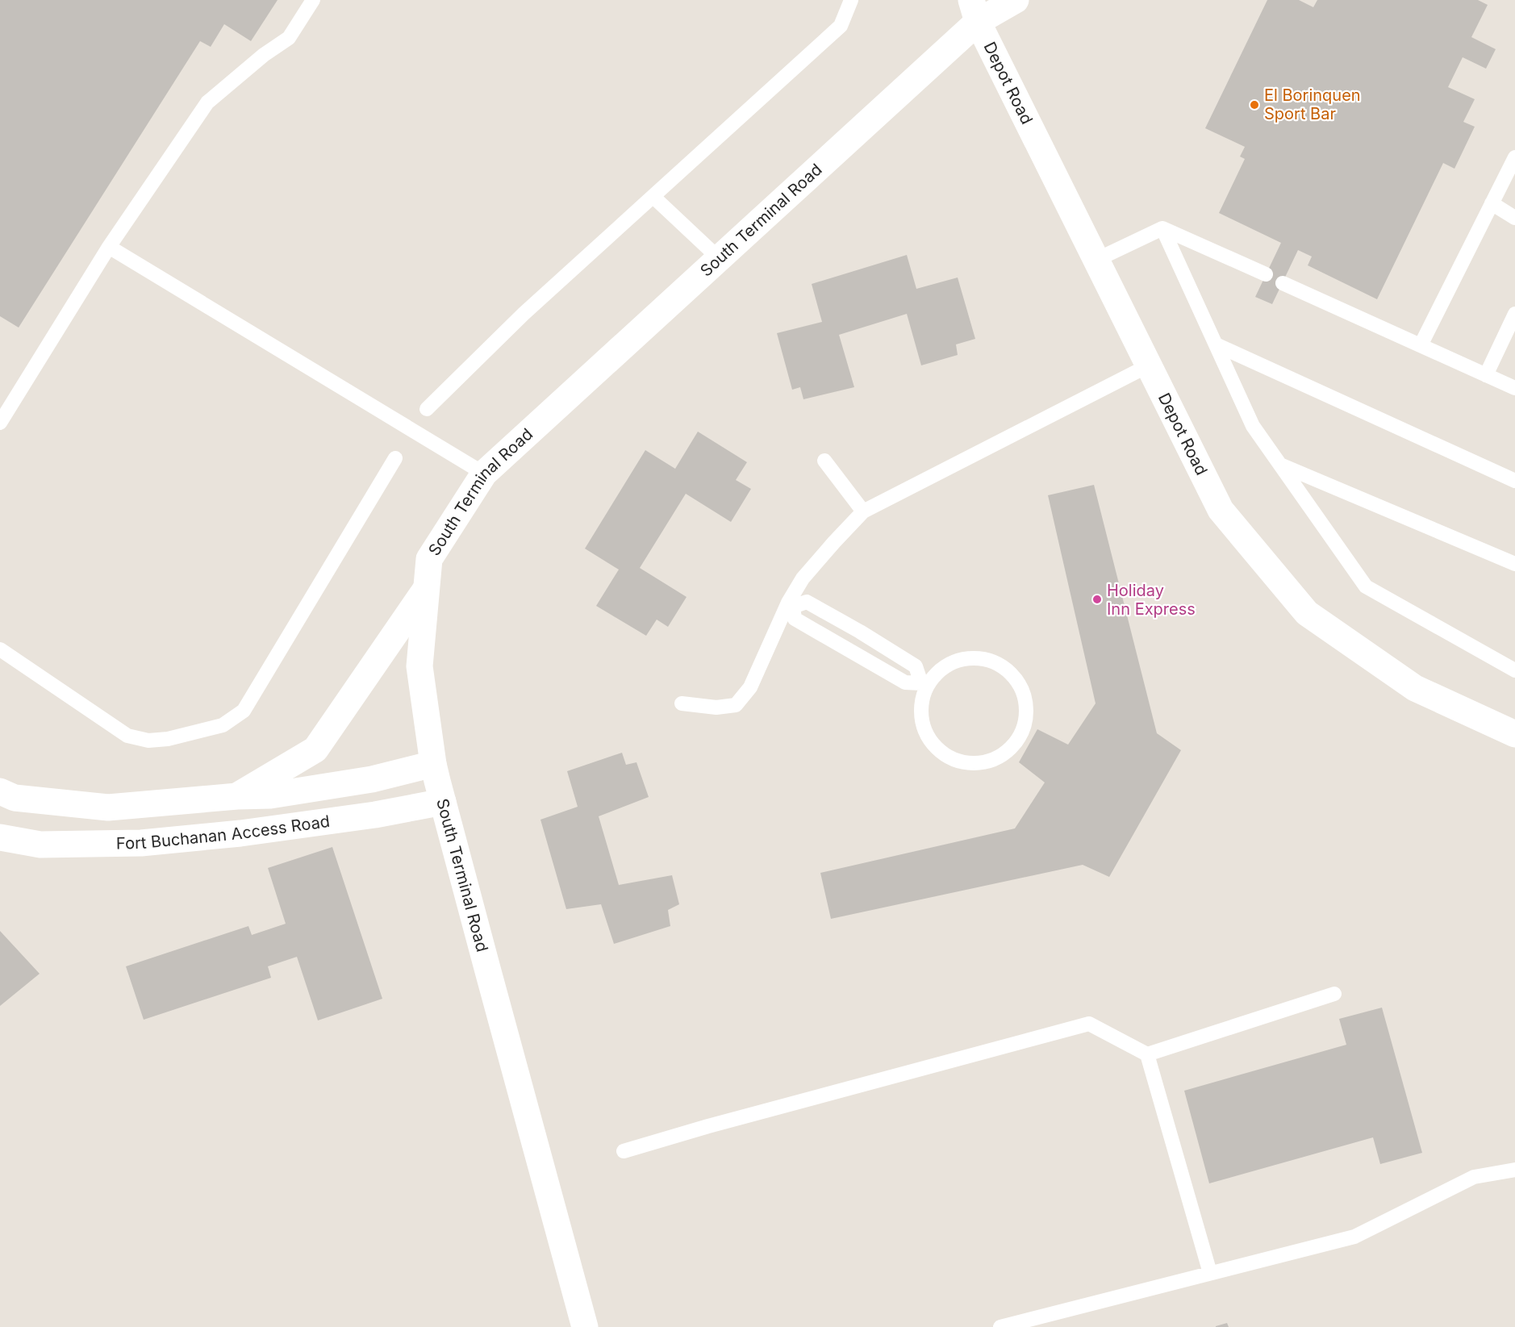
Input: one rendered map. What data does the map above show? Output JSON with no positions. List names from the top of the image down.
{
  "streets": {
    "street": ["Depot Road", "South Terminal Road", "Fort Buchanan Access Road"]
  },
  "crossings": [
    ["Depot Road", "South Terminal Road"],
    ["South Terminal Road", "Fort Buchanan Access Road"]
  ],
  "places": ["El Borinquen Sport Bar", "Holiday Inn Express"]
}
